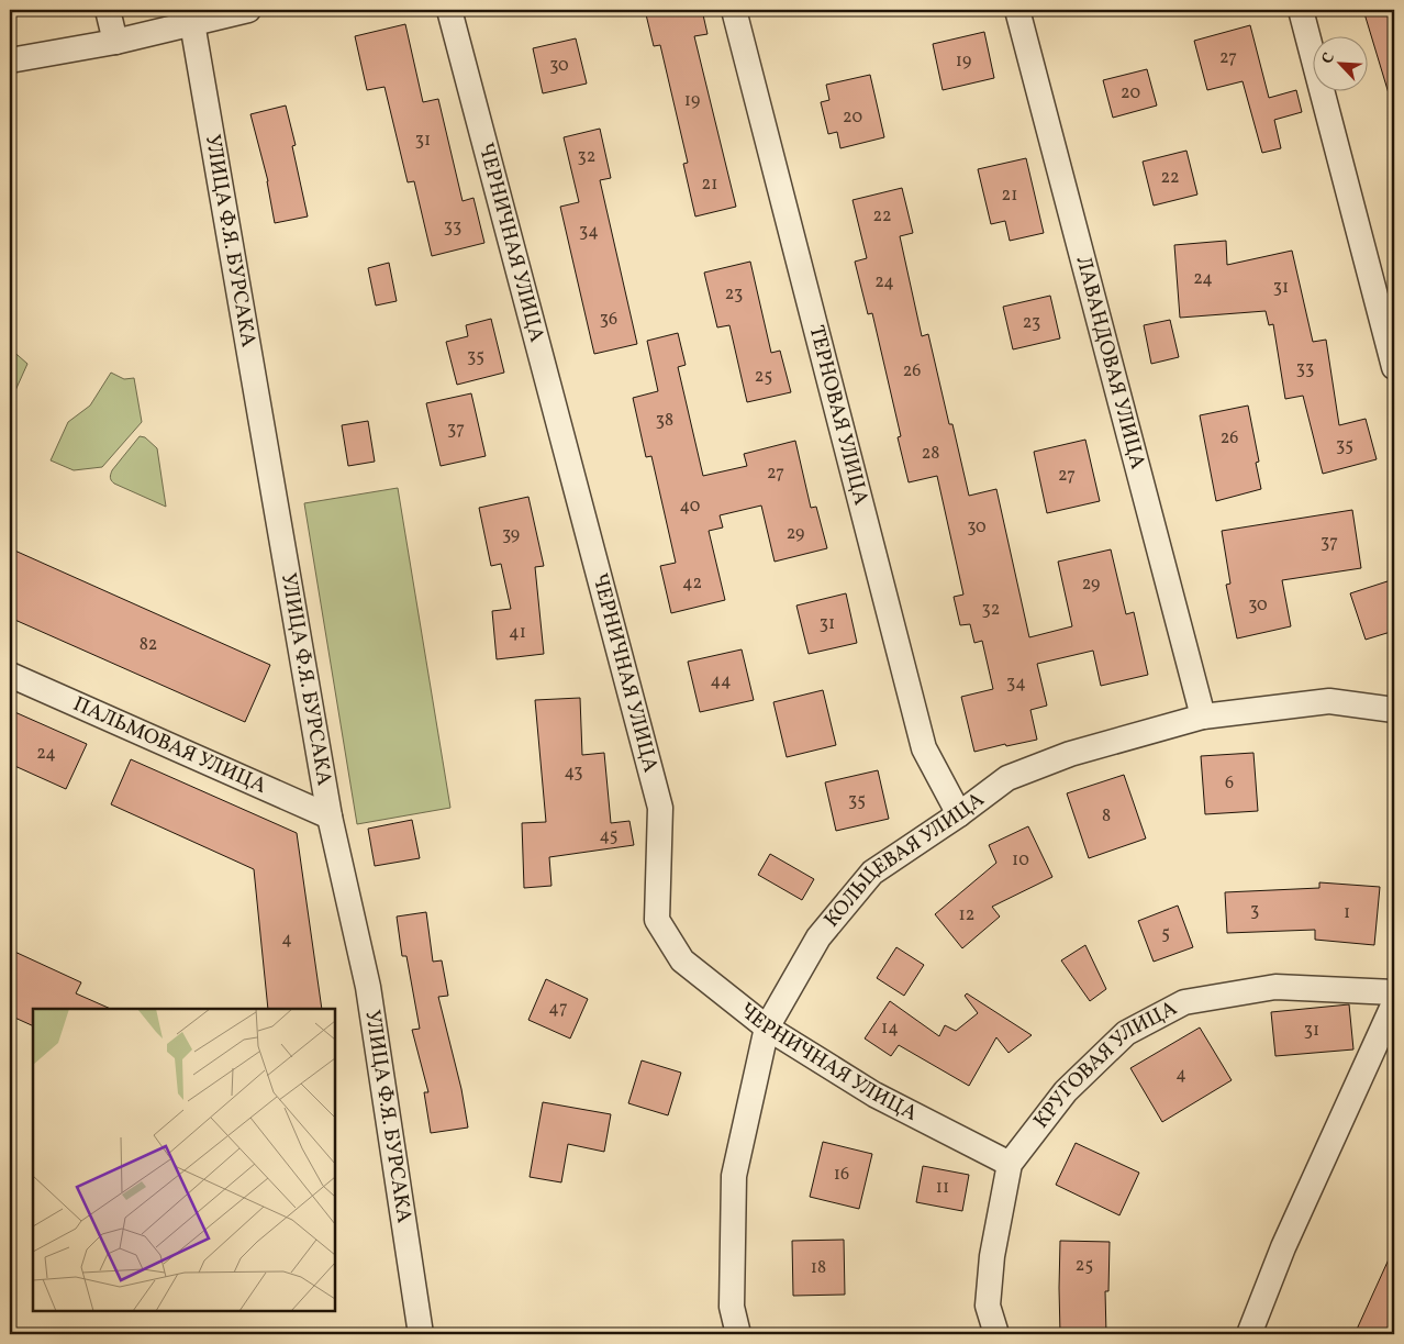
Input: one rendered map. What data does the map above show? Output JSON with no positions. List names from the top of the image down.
{
  "streets": {
    "street": [
      "УЛИЦА Ф.Я. БУРСАКА",
      "ЧЕРНИЧНАЯ УЛИЦА",
      "ЛАВАНДОВАЯ УЛИЦА",
      "ТЕРНОВАЯ УЛИЦА",
      "ПАЛЬМОВАЯ УЛИЦА",
      "КОЛЬЦЕВАЯ УЛИЦА",
      "КРУГОВАЯ УЛИЦА"
    ]
  },
  "crossings": [
    ["УЛИЦА Ф.Я. БУРСАКА", "ПАЛЬМОВАЯ УЛИЦА"],
    ["ЧЕРНИЧНАЯ УЛИЦА", "КОЛЬЦЕВАЯ УЛИЦА"],
    ["ЧЕРНИЧНАЯ УЛИЦА", "КРУГОВАЯ УЛИЦА"],
    ["ЛАВАНДОВАЯ УЛИЦА", "КОЛЬЦЕВАЯ УЛИЦА"],
    ["ТЕРНОВАЯ УЛИЦА", "КОЛЬЦЕВАЯ УЛИЦА"]
  ],
  "house_numbers": [
    "27",
    "19",
    "30",
    "20",
    "19",
    "20",
    "31",
    "32",
    "22",
    "21",
    "21",
    "22",
    "33",
    "34",
    "24",
    "24",
    "31",
    "23",
    "36",
    "23",
    "35",
    "33",
    "26",
    "25",
    "38",
    "37",
    "26",
    "35",
    "28",
    "27",
    "27",
    "40",
    "30",
    "29",
    "39",
    "37",
    "42",
    "29",
    "30",
    "32",
    "31",
    "41",
    "82",
    "44",
    "34",
    "24",
    "43",
    "6",
    "35",
    "8",
    "45",
    "10",
    "3",
    "1",
    "12",
    "5",
    "4",
    "47",
    "14",
    "31",
    "4",
    "16",
    "11",
    "25",
    "18"
  ],
  "north": "top left"
}
